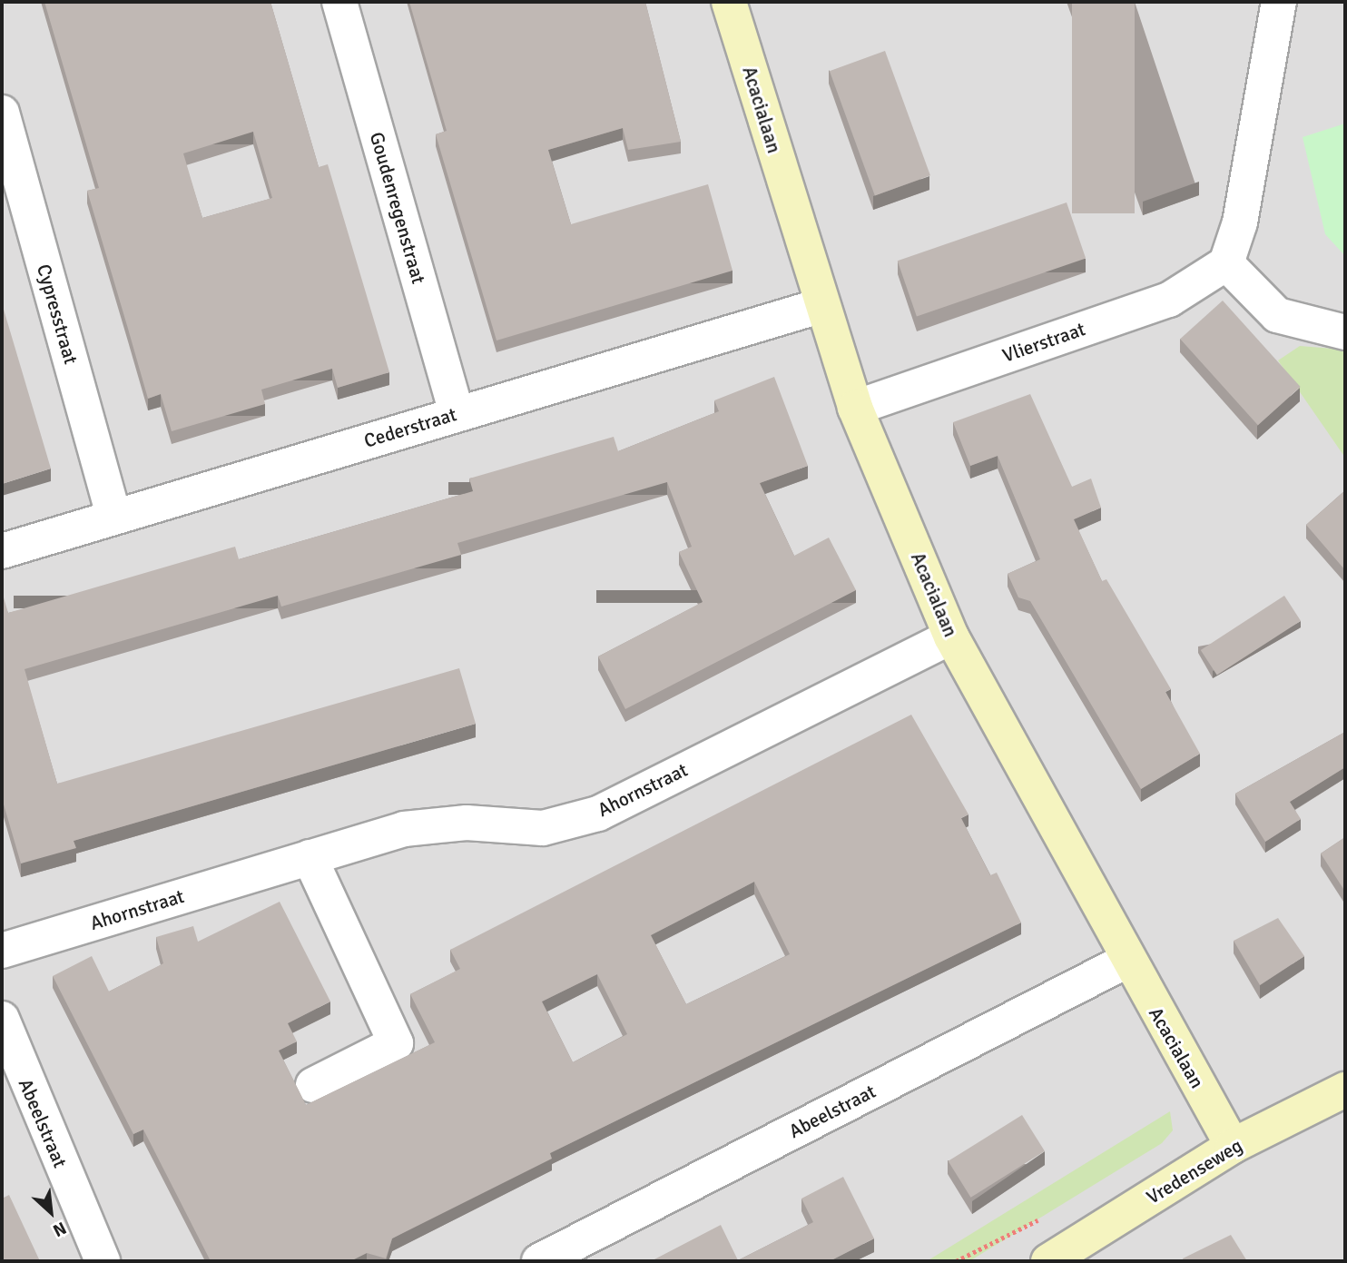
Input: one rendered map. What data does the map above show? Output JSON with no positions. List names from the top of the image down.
{
  "streets": {
    "street": [
      "Acacialaan",
      "Goudenregenstraat",
      "Cypresstraat",
      "Vlierstraat",
      "Cederstraat",
      "Ahornstraat",
      "Abeelstraat",
      "Vredenseweg"
    ]
  },
  "crossings": [
    ["Acacialaan", "Vlierstraat"],
    ["Acacialaan", "Cederstraat"],
    ["Acacialaan", "Ahornstraat"],
    ["Acacialaan", "Abeelstraat"],
    ["Acacialaan", "Vredenseweg"],
    ["Goudenregenstraat", "Cederstraat"],
    ["Cypresstraat", "Cederstraat"]
  ],
  "north": "bottom right"
}
